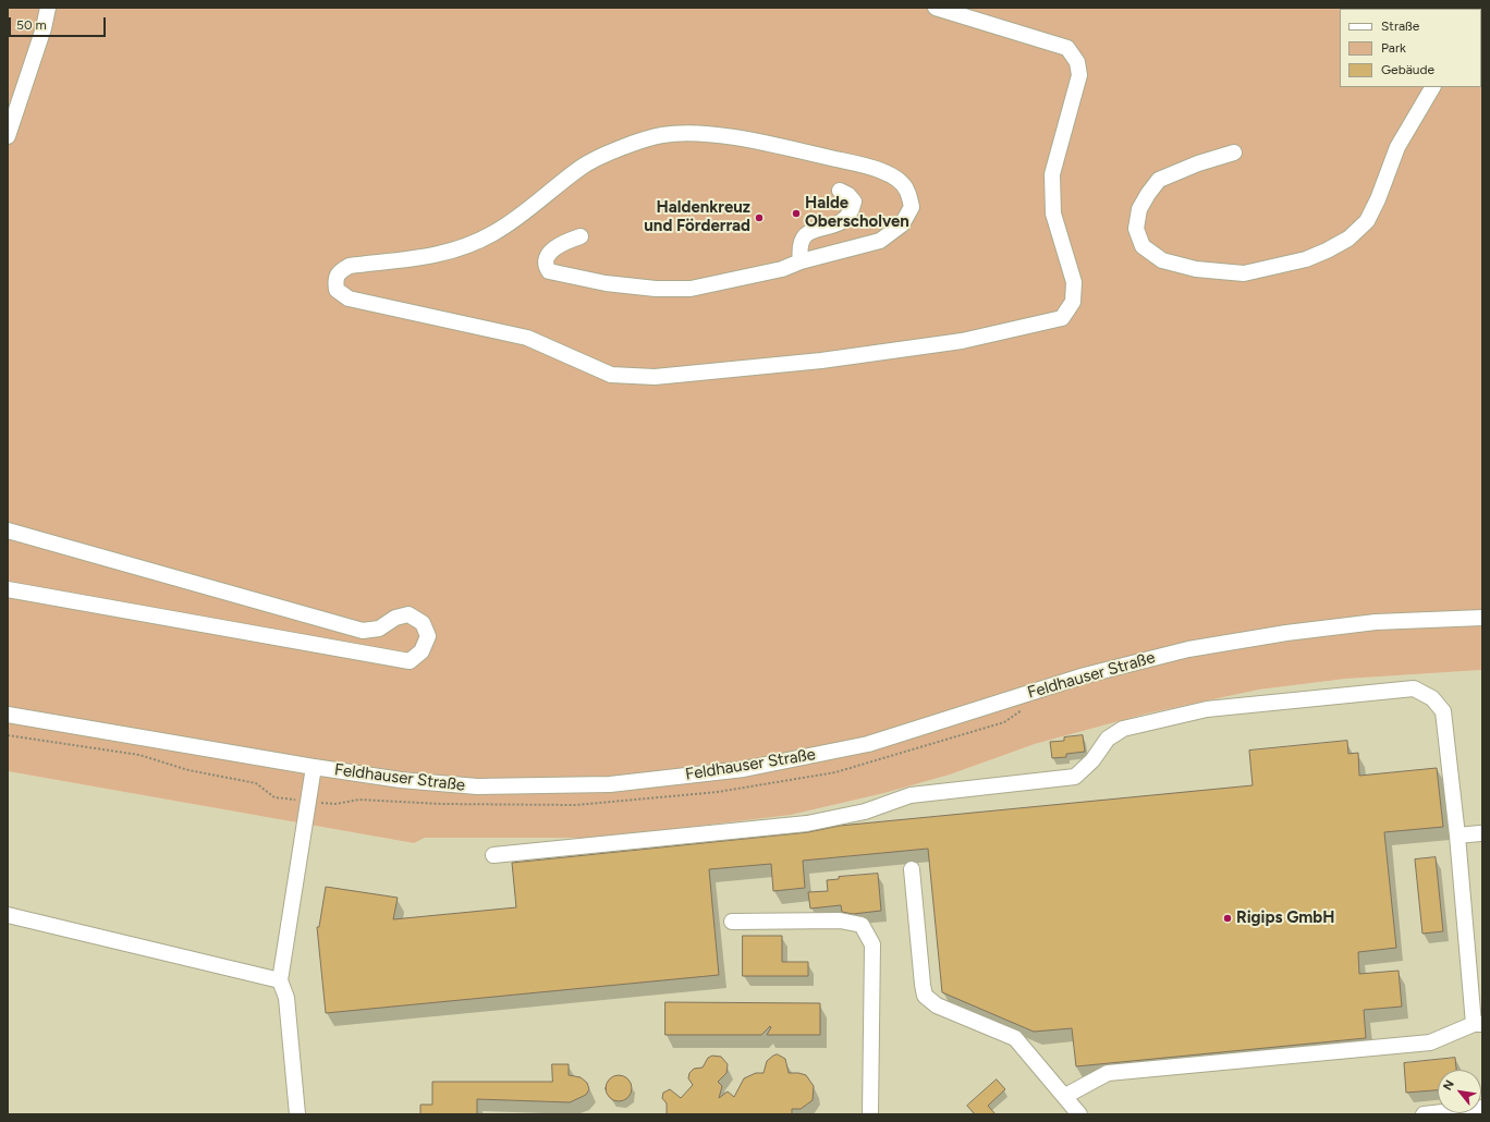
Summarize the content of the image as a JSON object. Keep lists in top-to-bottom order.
{
  "streets": {
    "street": ["Feldhauser Straße"]
  },
  "places": ["Halde Oberscholven", "Haldenkreuz und Förderrad", "Rigips GmbH"],
  "legend": ["Straße", "Park", "Gebäude"],
  "scale_bar": "50 m",
  "north": "top left"
}
